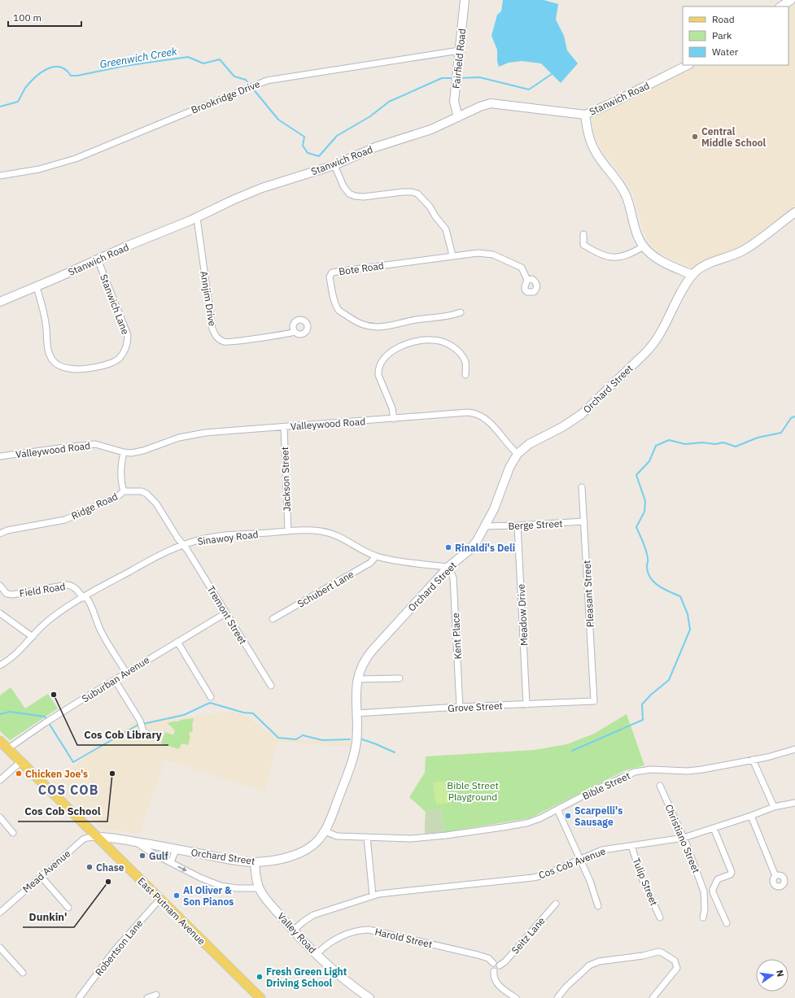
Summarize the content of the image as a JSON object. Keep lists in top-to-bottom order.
{
  "streets": {
    "main road": ["East Putnam Avenue"],
    "street": [
      "Fairfield Road",
      "Brookridge Drive",
      "Stanwich Road",
      "Bote Road",
      "Annjim Drive",
      "Stanwich Lane",
      "Orchard Street",
      "Valleywood Road",
      "Jackson Street",
      "Ridge Road",
      "Berge Street",
      "Sinawoy Road",
      "Schubert Lane",
      "Field Road",
      "Pleasant Street",
      "Tremont Street",
      "Meadow Drive",
      "Kent Place",
      "Suburban Avenue",
      "Grove Street",
      "Bible Street",
      "Christiano Street",
      "Cos Cob Avenue",
      "Mead Avenue",
      "Tulip Street",
      "Valley Road",
      "Seitz Lane",
      "Harold Street",
      "Robertson Lane"
    ]
  },
  "crossings": [
    ["Fairfield Road", "Brookridge Drive"],
    ["Fairfield Road", "Stanwich Road"],
    ["Stanwich Road", "Annjim Drive"],
    ["Stanwich Road", "Stanwich Lane"],
    ["Orchard Street", "Valleywood Road"],
    ["Orchard Street", "Berge Street"],
    ["Orchard Street", "Sinawoy Road"],
    ["Orchard Street", "Kent Place"],
    ["Orchard Street", "Grove Street"],
    ["Orchard Street", "Bible Street"],
    ["Orchard Street", "Mead Avenue"],
    ["Orchard Street", "East Putnam Avenue"],
    ["Orchard Street", "Valley Road"],
    ["Valleywood Road", "Jackson Street"],
    ["Jackson Street", "Sinawoy Road"],
    ["Ridge Road", "Sinawoy Road"],
    ["Ridge Road", "Tremont Street"],
    ["Berge Street", "Pleasant Street"],
    ["Berge Street", "Meadow Drive"],
    ["Sinawoy Road", "Schubert Lane"],
    ["Sinawoy Road", "Field Road"],
    ["Sinawoy Road", "Tremont Street"],
    ["Sinawoy Road", "Kent Place"],
    ["Field Road", "Suburban Avenue"],
    ["Pleasant Street", "Grove Street"],
    ["Tremont Street", "Suburban Avenue"],
    ["Meadow Drive", "Grove Street"],
    ["Kent Place", "Grove Street"],
    ["Suburban Avenue", "East Putnam Avenue"],
    ["Christiano Street", "Cos Cob Avenue"],
    ["Cos Cob Avenue", "Tulip Street"],
    ["Cos Cob Avenue", "Valley Road"],
    ["Mead Avenue", "East Putnam Avenue"],
    ["East Putnam Avenue", "Robertson Lane"],
    ["Valley Road", "Harold Street"],
    ["Seitz Lane", "Harold Street"]
  ],
  "districts": ["COS COB"],
  "water": ["Greenwich Creek"],
  "parks": ["Bible Street Playground"],
  "places": [
    "Central Middle School",
    "Rinaldi's Deli",
    "Cos Cob Library",
    "Chicken Joe's",
    "Cos Cob School",
    "Scarpelli's Sausage",
    "Gulf",
    "Chase",
    "Dunkin'",
    "Al Oliver & Son Pianos",
    "Fresh Green Light Driving School"
  ],
  "legend": ["Road", "Park", "Water"],
  "scale_bar": "100 m",
  "north": "right"
}
